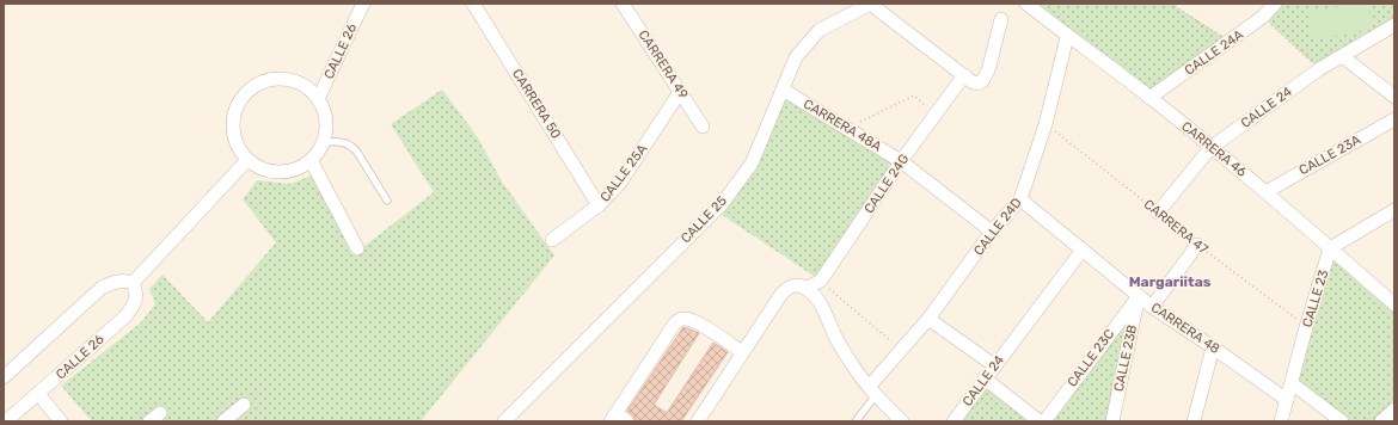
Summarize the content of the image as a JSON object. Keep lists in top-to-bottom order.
{
  "streets": {
    "street": [
      "CALLE 26",
      "CALLE 24A",
      "CARRERA 49",
      "CARRERA 50",
      "CALLE 24",
      "CARRERA 48A",
      "CARRERA 46",
      "CALLE 23A",
      "CALLE 25A",
      "CALLE 24G",
      "CALLE 25",
      "CALLE 24D",
      "CALLE 23",
      "CARRERA 48",
      "CALLE 23C",
      "CALLE 23B"
    ],
    "path": ["CARRERA 47"]
  },
  "crossings": [
    ["CALLE 24A", "CARRERA 46"],
    ["CARRERA 49", "CALLE 25A"],
    ["CARRERA 50", "CALLE 25A"],
    ["CALLE 24", "CARRERA 46"],
    ["CALLE 24", "CARRERA 47"],
    ["CALLE 24", "CARRERA 48"],
    ["CARRERA 48A", "CALLE 24G"],
    ["CARRERA 48A", "CALLE 25"],
    ["CARRERA 48A", "CALLE 24D"],
    ["CARRERA 46", "CALLE 23A"],
    ["CARRERA 46", "CALLE 24D"],
    ["CARRERA 46", "CALLE 23"],
    ["CALLE 24D", "CARRERA 47"],
    ["CALLE 24D", "CARRERA 48"],
    ["CARRERA 47", "CALLE 23"],
    ["CALLE 23", "CARRERA 48"],
    ["CARRERA 48", "CALLE 23C"],
    ["CARRERA 48", "CALLE 23B"],
    ["CALLE 23C", "CALLE 23B"]
  ],
  "districts": ["Margariitas"]
}
